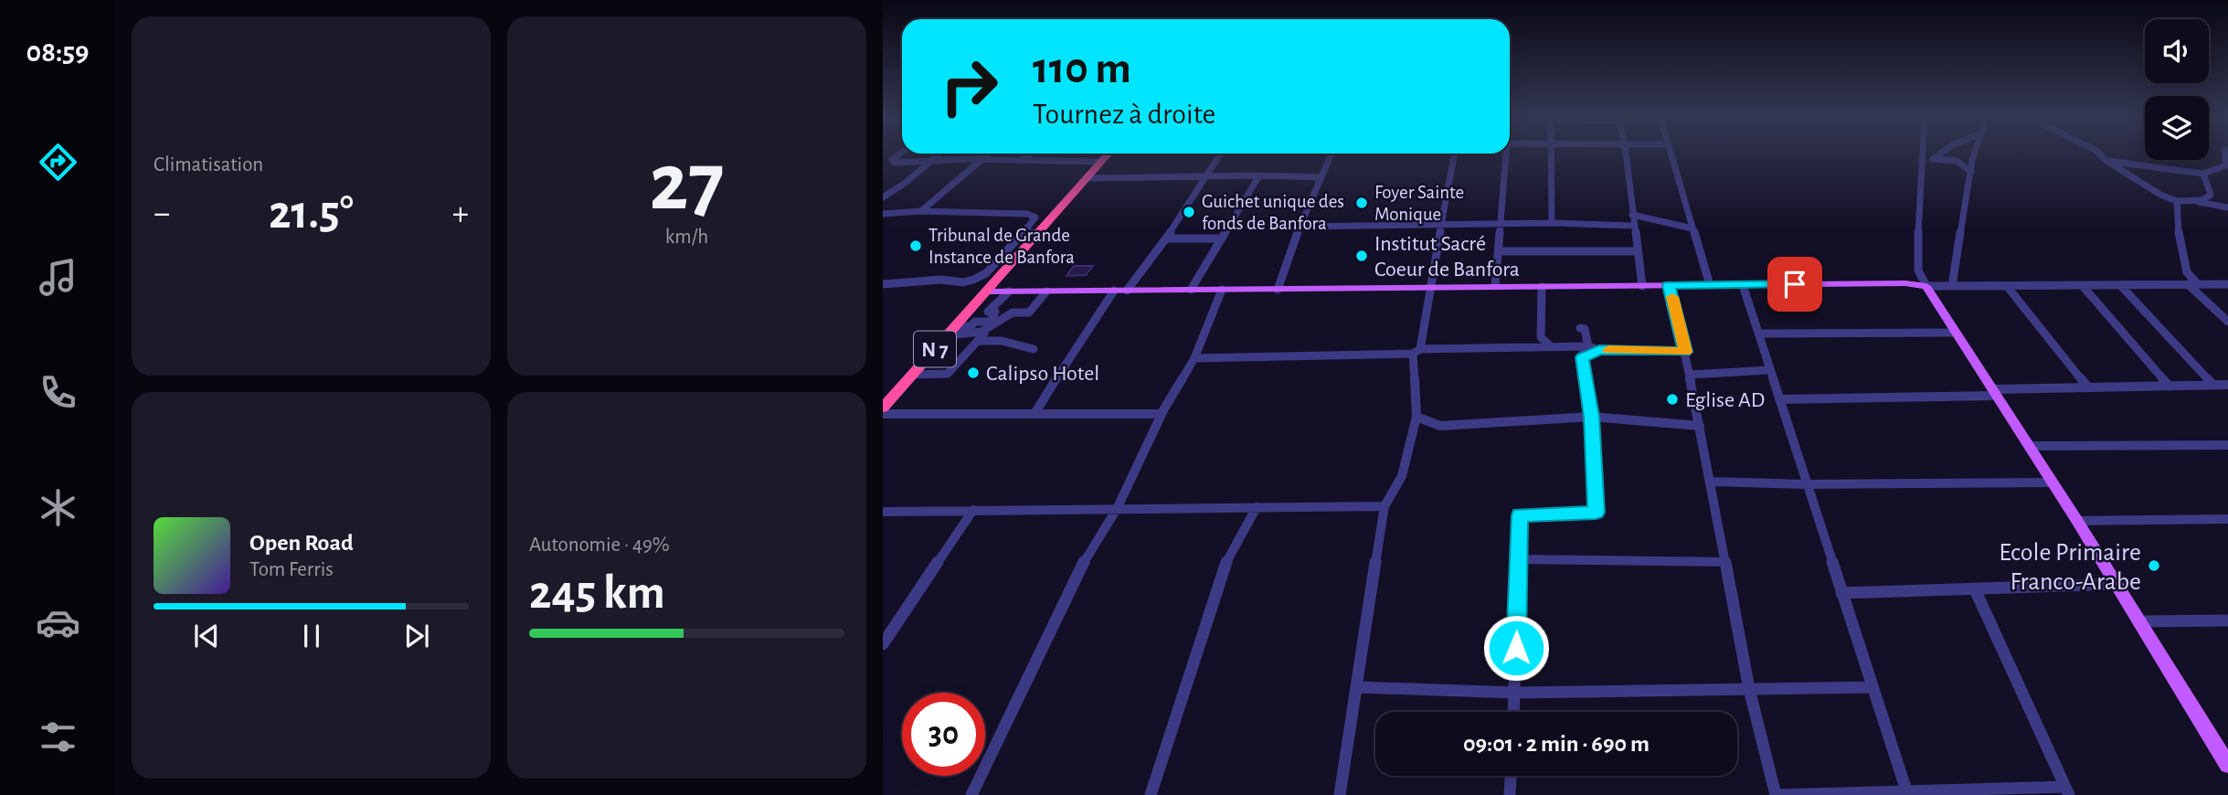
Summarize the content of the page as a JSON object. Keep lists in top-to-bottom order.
{
  "streets": {
    "highway": ["N 7"]
  },
  "places": [
    "Foyer Sainte Monique",
    "Guichet unique des fonds de Banfora",
    "Tribunal de Grande Instance de Banfora",
    "Institut Sacré Coeur de Banfora",
    "Calipso Hotel",
    "Eglise AD",
    "Ecole Primaire Franco-Arabe"
  ],
  "page": {
    "tabs": "08:59",
    "tile": [
      "Climatisation",
      ["27", "km/h"],
      ["Autonomie · 49%", "245 km"]
    ],
    "turn": ["110 m", "Tournez à droite"],
    "heat": ["−", "21.5°", "+"],
    "song": ["Open Road", "Tom Ferris"],
    "limit": "30",
    "trip": "09:01 · 2 min · 690 m"
  }
}
